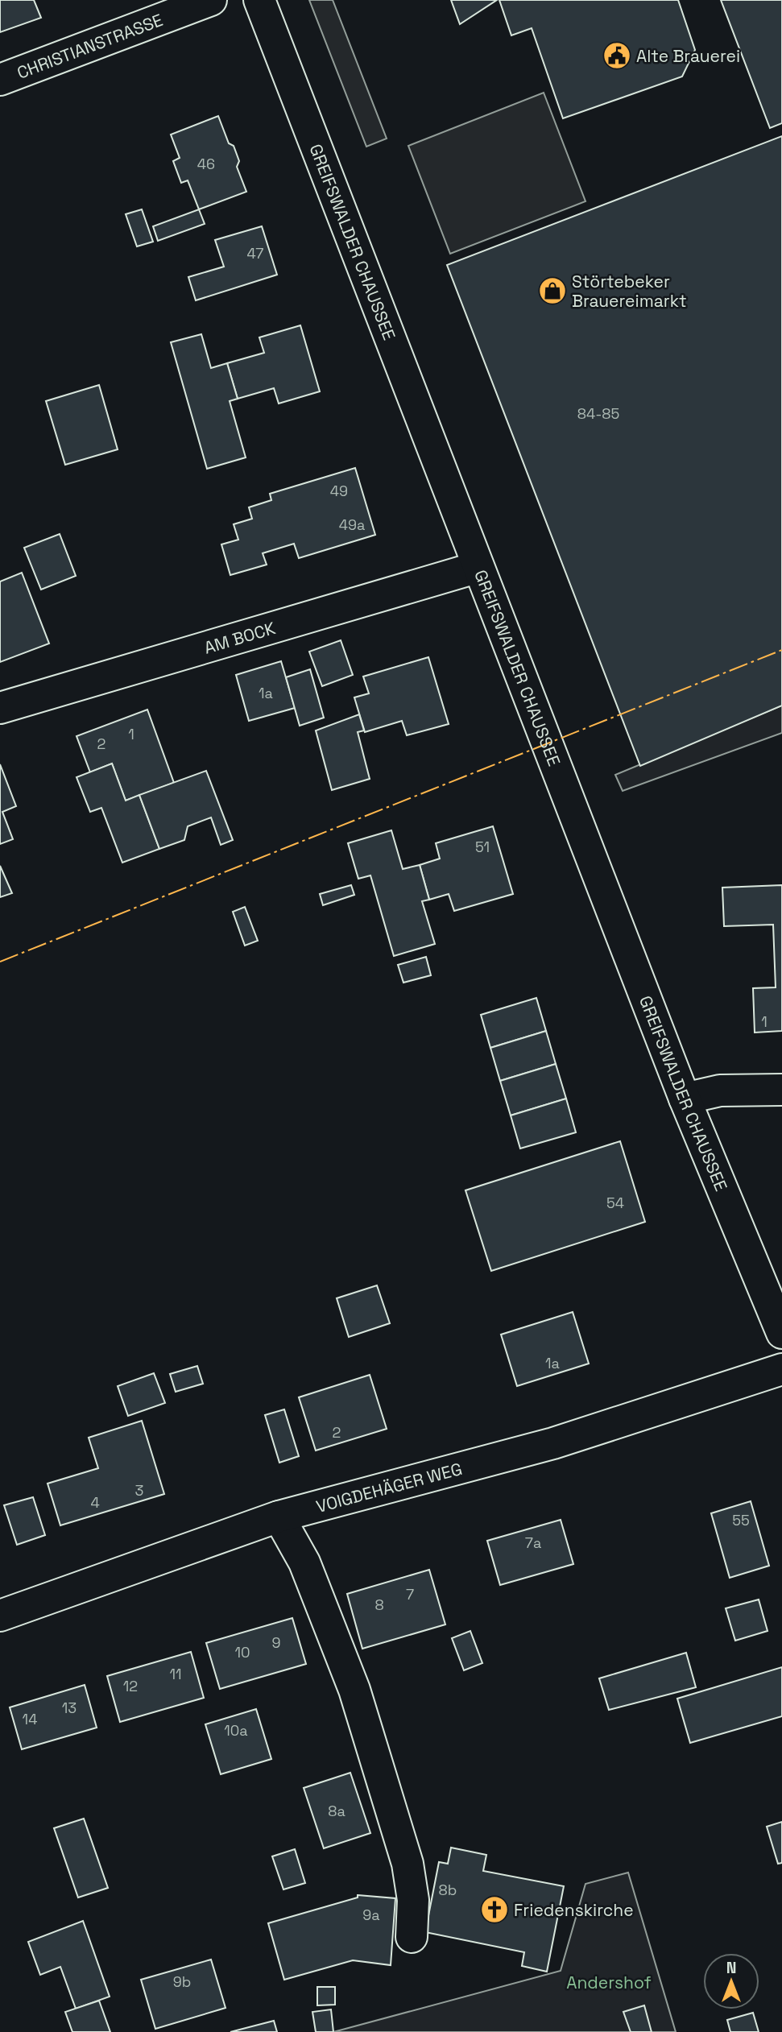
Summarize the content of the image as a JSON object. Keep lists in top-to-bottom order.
{
  "streets": {
    "street": [
      "CHRISTIANSTRASSE",
      "GREIFSWALDER CHAUSSEE",
      "AM BOCK",
      "VOIGDEHÄGER WEG"
    ]
  },
  "crossings": [
    ["GREIFSWALDER CHAUSSEE", "AM BOCK"]
  ],
  "parks": ["Andershof"],
  "places": {
    "public building": ["Alte Brauerei"],
    "shop": ["Störtebeker Brauereimarkt"],
    "church": ["Friedenskirche"]
  },
  "house_numbers": [
    "46",
    "47",
    "84-85",
    "49",
    "49a",
    "1a",
    "1",
    "2",
    "51",
    "1",
    "54",
    "1a",
    "2",
    "3",
    "4",
    "55",
    "7a",
    "7",
    "8",
    "9",
    "10",
    "11",
    "12",
    "13",
    "14",
    "10a",
    "8a",
    "8b",
    "9a",
    "9b"
  ],
  "north": "top"
}
